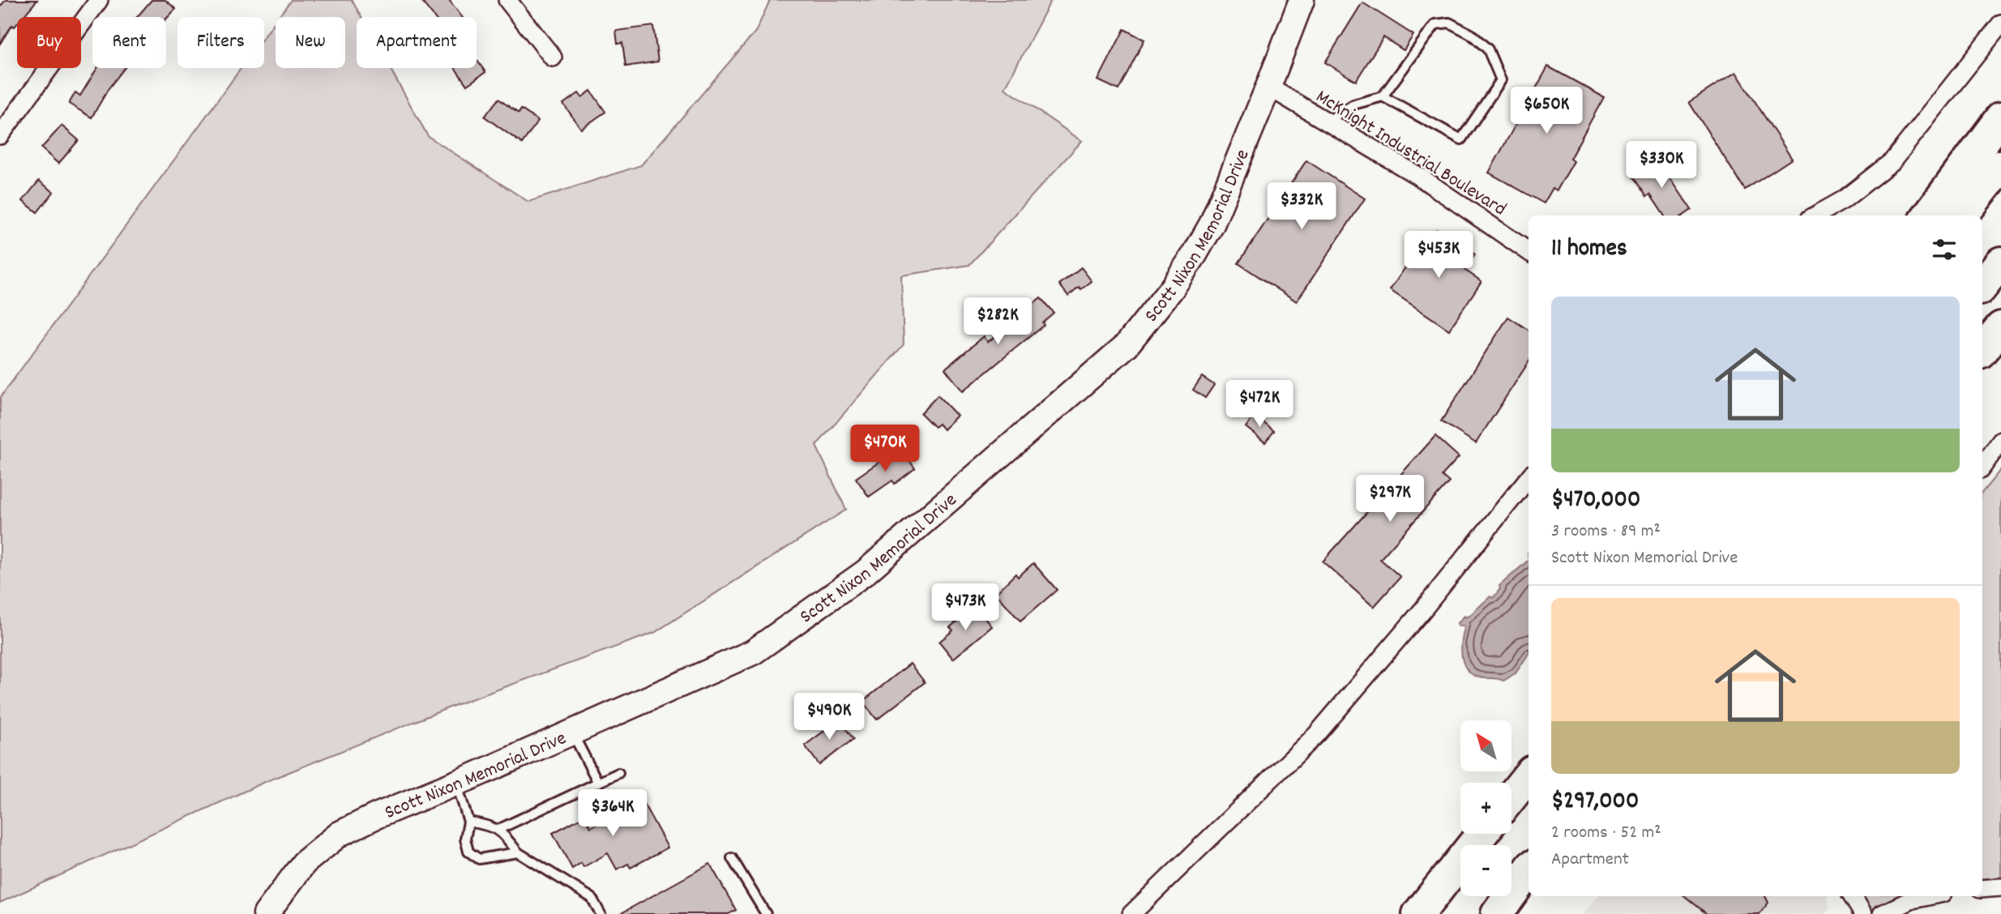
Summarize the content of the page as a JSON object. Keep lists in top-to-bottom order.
{
  "streets": {
    "main road": ["Scott Nixon Memorial Drive"],
    "street": ["McKnight Industrial Boulevard"]
  },
  "crossings": [
    ["McKnight Industrial Boulevard", "Scott Nixon Memorial Drive"]
  ],
  "north": "top left",
  "page": {
    "chip": [
      "Buy",
      "Rent",
      "Filters",
      "New",
      "Apartment"
    ],
    "price": [
      "$650K",
      "$330K",
      "$332K",
      "$453K",
      "$282K",
      "$472K",
      "$470K",
      "$297K",
      "$473K",
      "$490K",
      "$364K"
    ],
    "heading": "11 homes",
    "list": [
      {
        "name": "$470,000",
        "note": "3 rooms · 89 m² · Scott Nixon Memorial Drive"
      },
      {
        "name": "$297,000",
        "note": "2 rooms · 52 m² · Apartment"
      }
    ],
    "map_buttons": ["+", "−"]
  }
}
